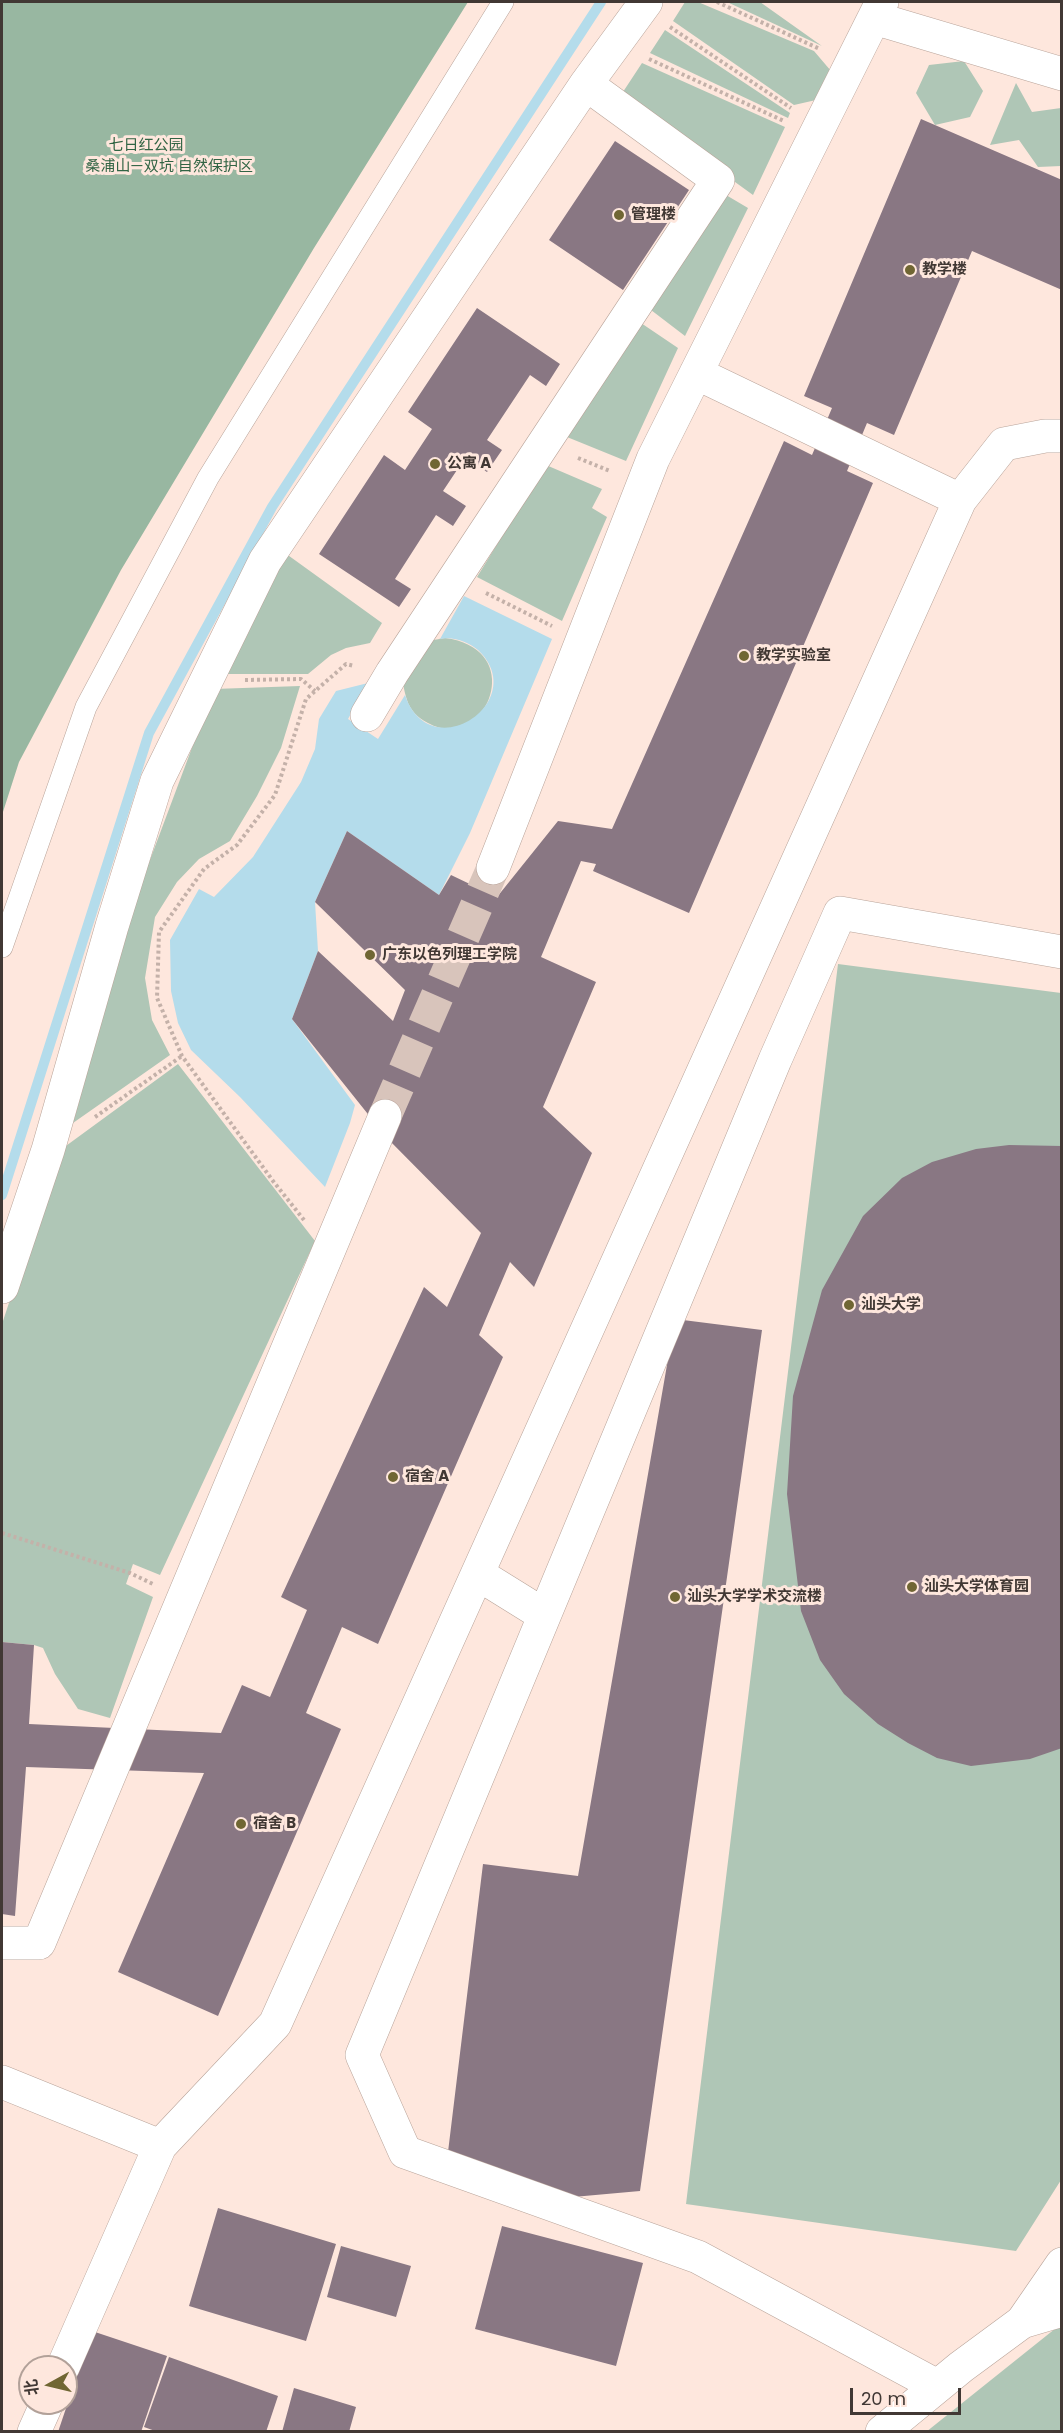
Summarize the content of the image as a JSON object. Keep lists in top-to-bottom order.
{
  "parks": ["七日红公园", "桑浦山—双坑 自然保护区"],
  "places": [
    "管理楼",
    "教学楼",
    "公寓 A",
    "教学实验室",
    "广东以色列理工学院",
    "汕头大学",
    "宿舍 A",
    "汕头大学体育园",
    "汕头大学学术交流楼",
    "宿舍 B"
  ],
  "scale_bar": "20 m",
  "north": "left"
}
